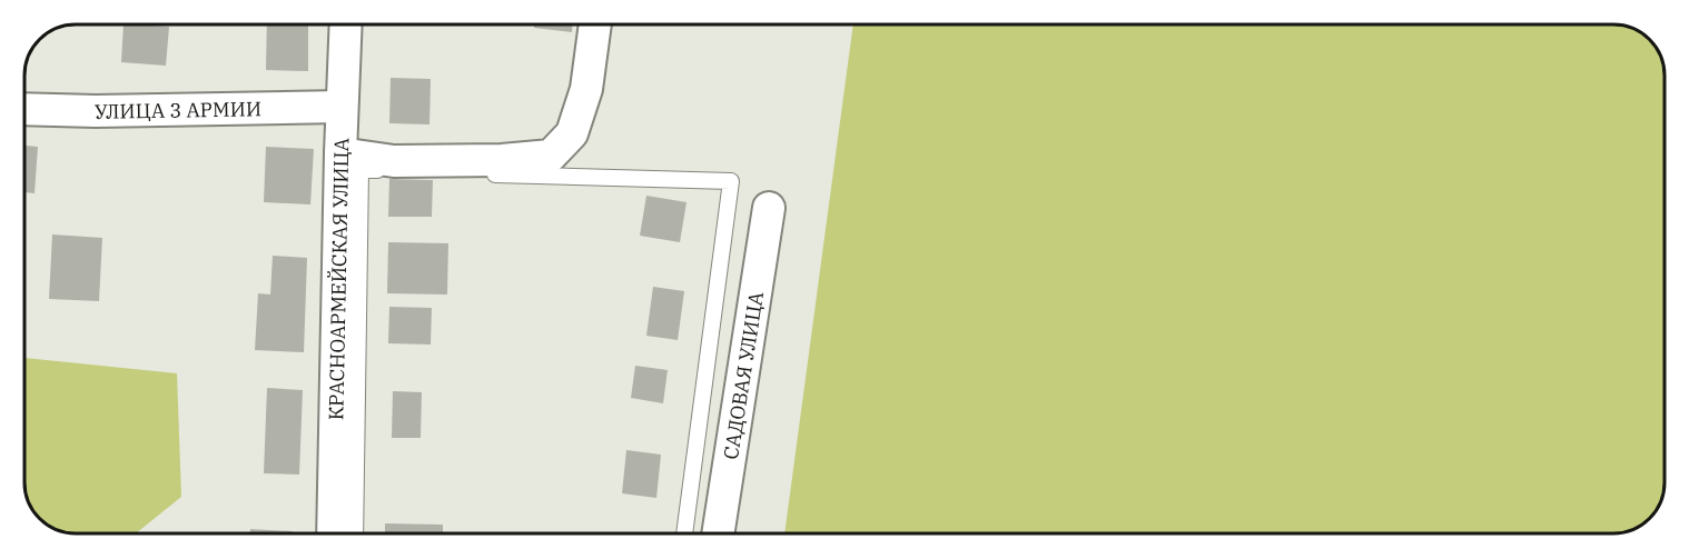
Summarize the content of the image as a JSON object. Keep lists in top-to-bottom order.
{
  "streets": {
    "street": ["УЛИЦА 3 АРМИИ", "КРАСНОАРМЕЙСКАЯ УЛИЦА", "САДОВАЯ УЛИЦА"]
  },
  "crossings": [
    ["УЛИЦА 3 АРМИИ", "КРАСНОАРМЕЙСКАЯ УЛИЦА"]
  ]
}
